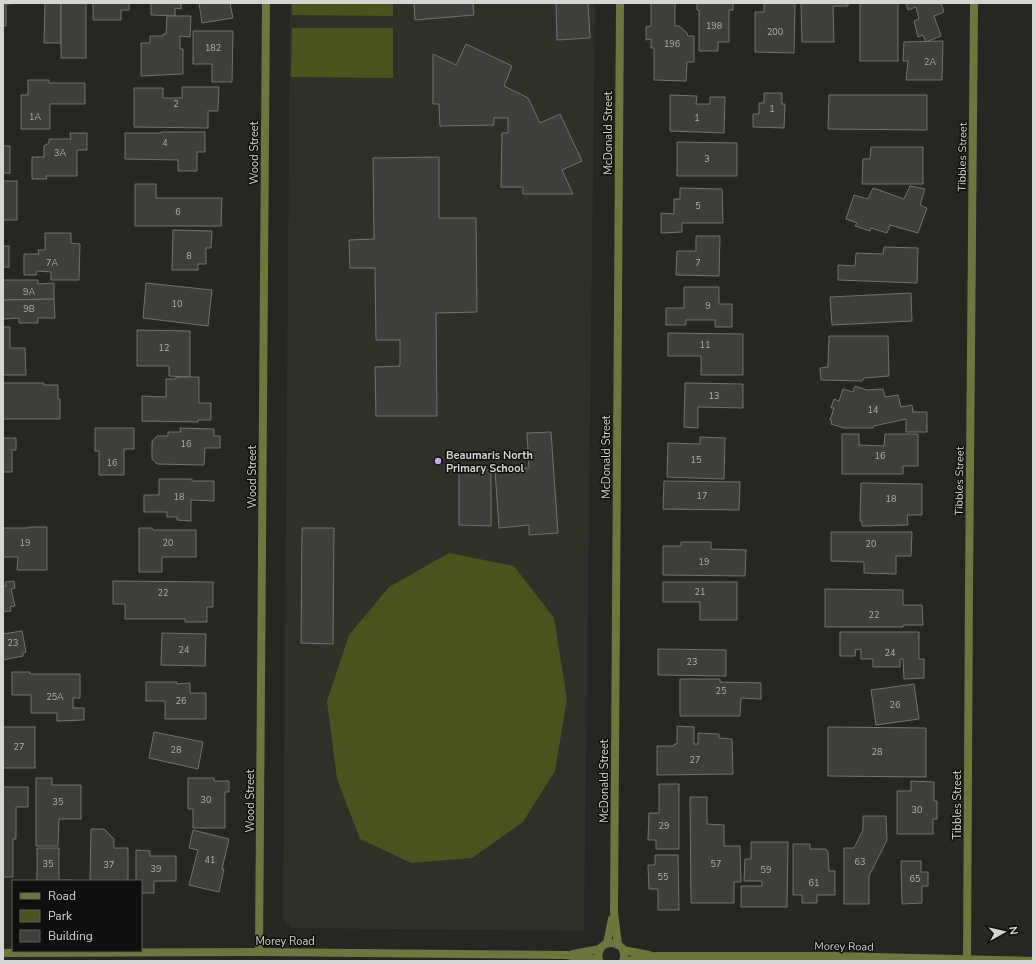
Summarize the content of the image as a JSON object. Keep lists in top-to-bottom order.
{
  "streets": {
    "street": [
      "McDonald Street",
      "Wood Street",
      "Tibbles Street",
      "Morey Road"
    ]
  },
  "crossings": [
    ["McDonald Street", "Morey Road"],
    ["Wood Street", "Morey Road"],
    ["Tibbles Street", "Morey Road"]
  ],
  "places": ["Beaumaris North Primary School"],
  "house_numbers": [
    "198",
    "200",
    "196",
    "182",
    "2A",
    "2",
    "1",
    "1A",
    "1",
    "4",
    "3A",
    "3",
    "5",
    "6",
    "8",
    "7A",
    "7",
    "9A",
    "10",
    "9",
    "9B",
    "11",
    "12",
    "13",
    "14",
    "16",
    "16",
    "15",
    "16",
    "17",
    "18",
    "18",
    "19",
    "20",
    "20",
    "19",
    "21",
    "22",
    "22",
    "23",
    "24",
    "24",
    "23",
    "25",
    "25A",
    "26",
    "26",
    "27",
    "28",
    "28",
    "27",
    "30",
    "35",
    "30",
    "29",
    "41",
    "63",
    "35",
    "57",
    "37",
    "39",
    "59",
    "55",
    "65",
    "61"
  ],
  "legend": ["Road", "Park", "Building"],
  "north": "right"
}
